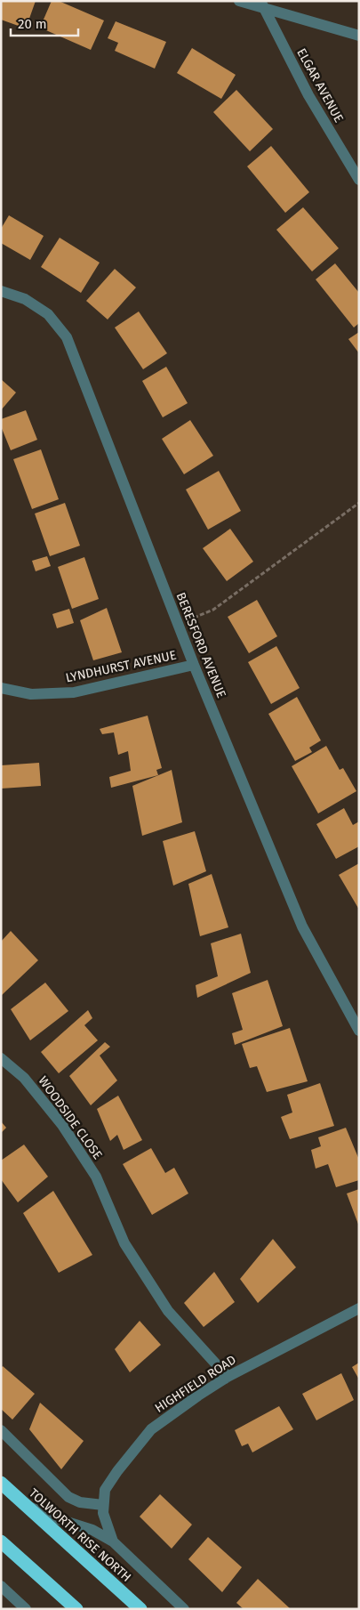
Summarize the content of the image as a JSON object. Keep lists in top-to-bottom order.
{
  "streets": {
    "highway": ["TOLWORTH RISE NORTH"],
    "street": [
      "ELGAR AVENUE",
      "BERESFORD AVENUE",
      "LYNDHURST AVENUE",
      "WOODSIDE CLOSE",
      "HIGHFIELD ROAD"
    ]
  },
  "crossings": [
    ["BERESFORD AVENUE", "LYNDHURST AVENUE"],
    ["WOODSIDE CLOSE", "HIGHFIELD ROAD"],
    ["HIGHFIELD ROAD", "TOLWORTH RISE NORTH"]
  ],
  "scale_bar": "20 m"
}
